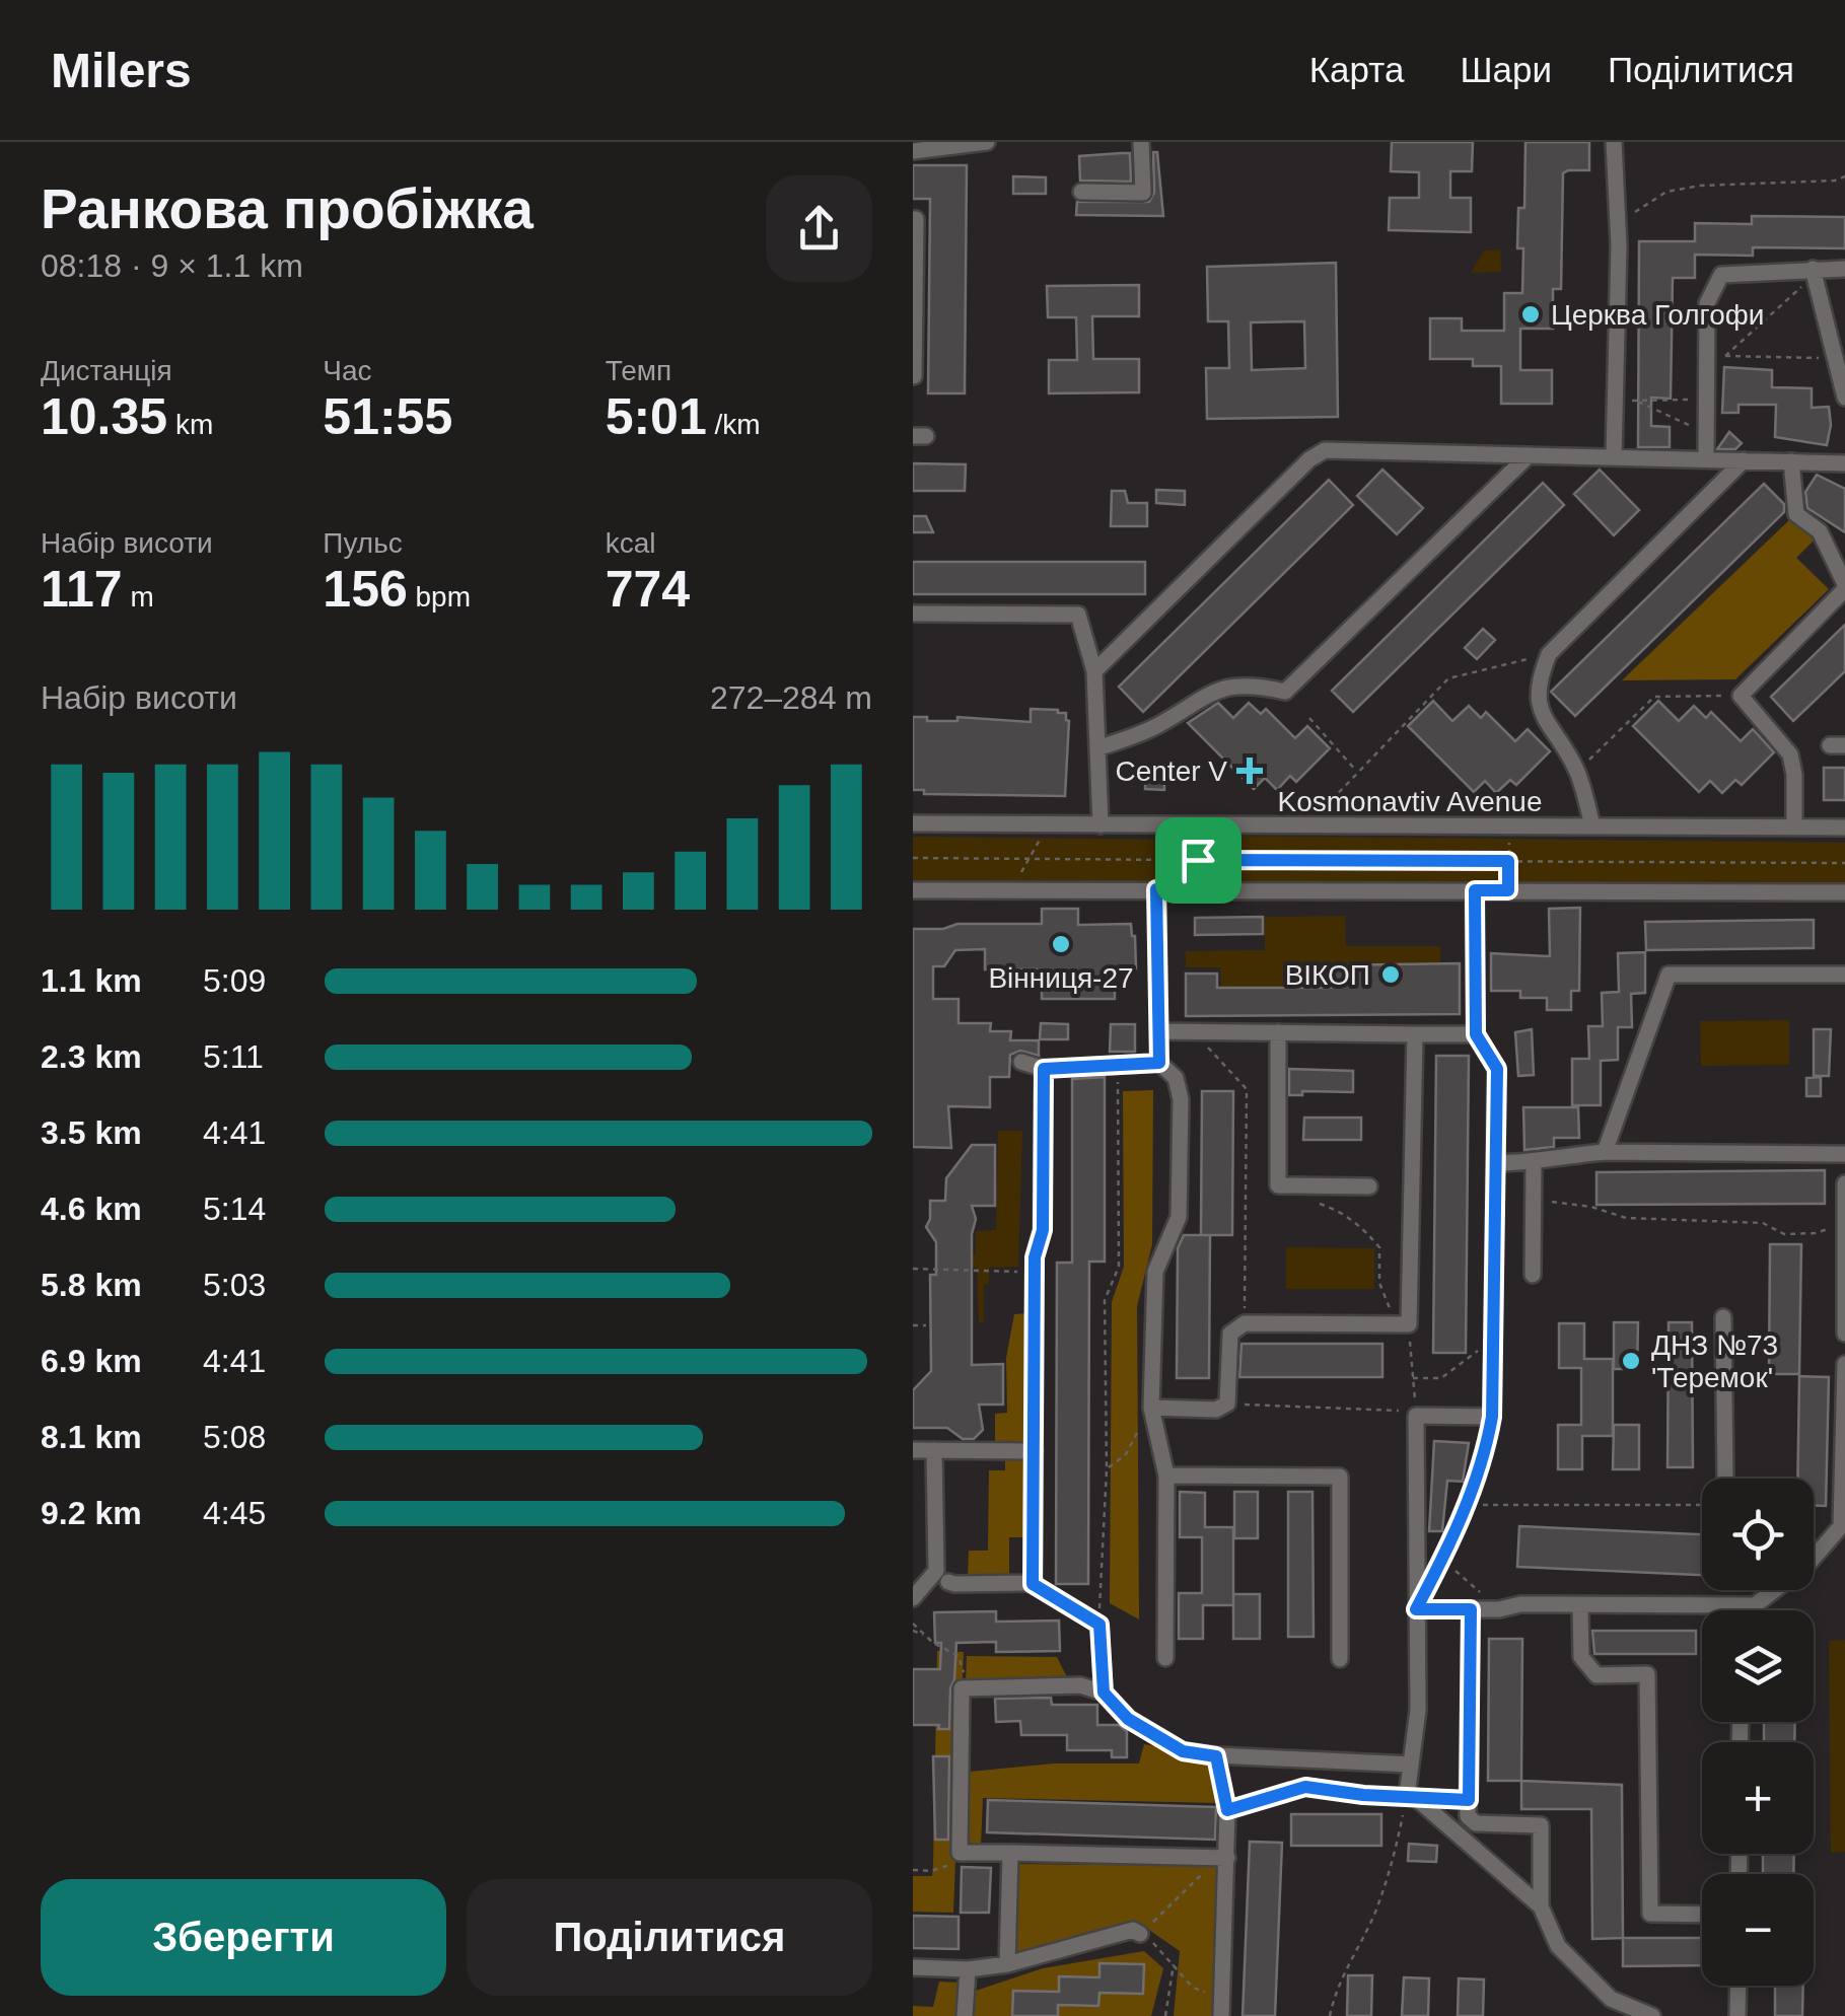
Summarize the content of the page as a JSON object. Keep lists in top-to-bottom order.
{
  "streets": {
    "street": ["Kosmonavtiv Avenue"]
  },
  "places": {
    "other": [
      "Церква Голгофи",
      "Вінниця-27",
      "ВІКОП",
      "ДНЗ №73 'Теремок'"
    ],
    "health": ["Center V"]
  },
  "page": {
    "header": "Milers",
    "nav": ["Карта", "Шари", "Поділитися"],
    "heading": ["Ранкова пробіжка", "08:18 · 9 × 1.1 km"],
    "stats": [
      ["Дистанція", "10.35 km"],
      ["Час", "51:55"],
      ["Темп", "5:01 /km"],
      ["Набір висоти", "117 m"],
      ["Пульс", "156 bpm"],
      ["kcal", "774"]
    ],
    "chart": ["Набір висоти", "272–284 m"],
    "list": [
      {
        "name": "1.1 km",
        "note": "5:09"
      },
      {
        "name": "2.3 km",
        "note": "5:11"
      },
      {
        "name": "3.5 km",
        "note": "4:41"
      },
      {
        "name": "4.6 km",
        "note": "5:14"
      },
      {
        "name": "5.8 km",
        "note": "5:03"
      },
      {
        "name": "6.9 km",
        "note": "4:41"
      },
      {
        "name": "8.1 km",
        "note": "5:08"
      },
      {
        "name": "9.2 km",
        "note": "4:45"
      }
    ],
    "map_buttons": ["+", "−"],
    "buttons": ["Зберегти", "Поділитися"]
  }
}
